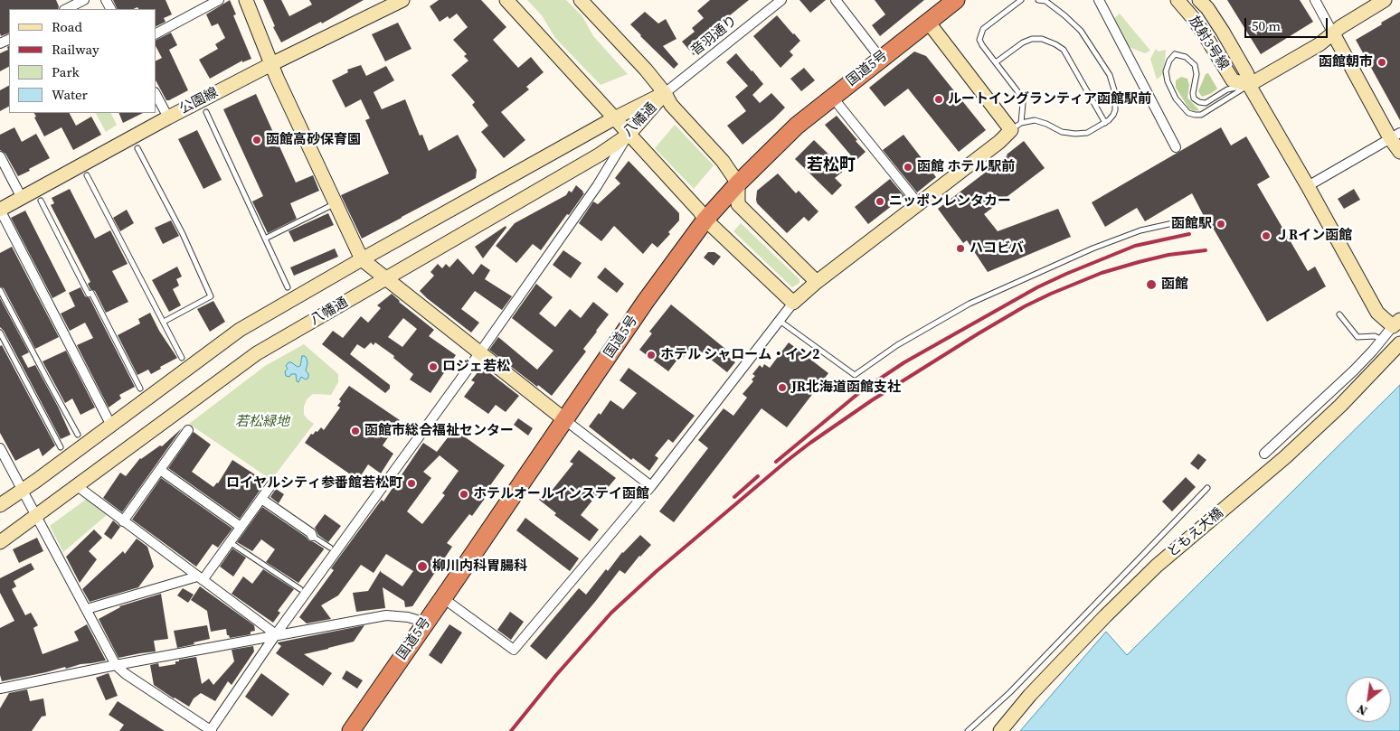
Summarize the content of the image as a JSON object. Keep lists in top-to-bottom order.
{
  "streets": {
    "highway": ["国道5号"],
    "street": [
      "音羽通り",
      "放射3号線",
      "公園線",
      "八幡通",
      "ともえ大橋"
    ]
  },
  "crossings": [
    ["音羽通り", "八幡通"]
  ],
  "districts": ["若松町"],
  "parks": ["若松緑地"],
  "places": [
    "函館朝市",
    "ルートイングランティア函館駅前",
    "函館高砂保育園",
    "函館 ホテル駅前",
    "ニッポンレンタカー",
    "函館駅",
    "ＪRイン函館",
    "ハコビバ",
    "函館",
    "ホテル シャローム・イン2",
    "ロジェ若松",
    "JR北海道函館支社",
    "函館市総合福祉センター",
    "ロイヤルシティ参番館若松町",
    "ホテルオールインステイ函館",
    "柳川内科胃腸科"
  ],
  "legend": [
    "Road",
    "Railway",
    "Park",
    "Water"
  ],
  "scale_bar": "50 m",
  "north": "bottom left"
}
